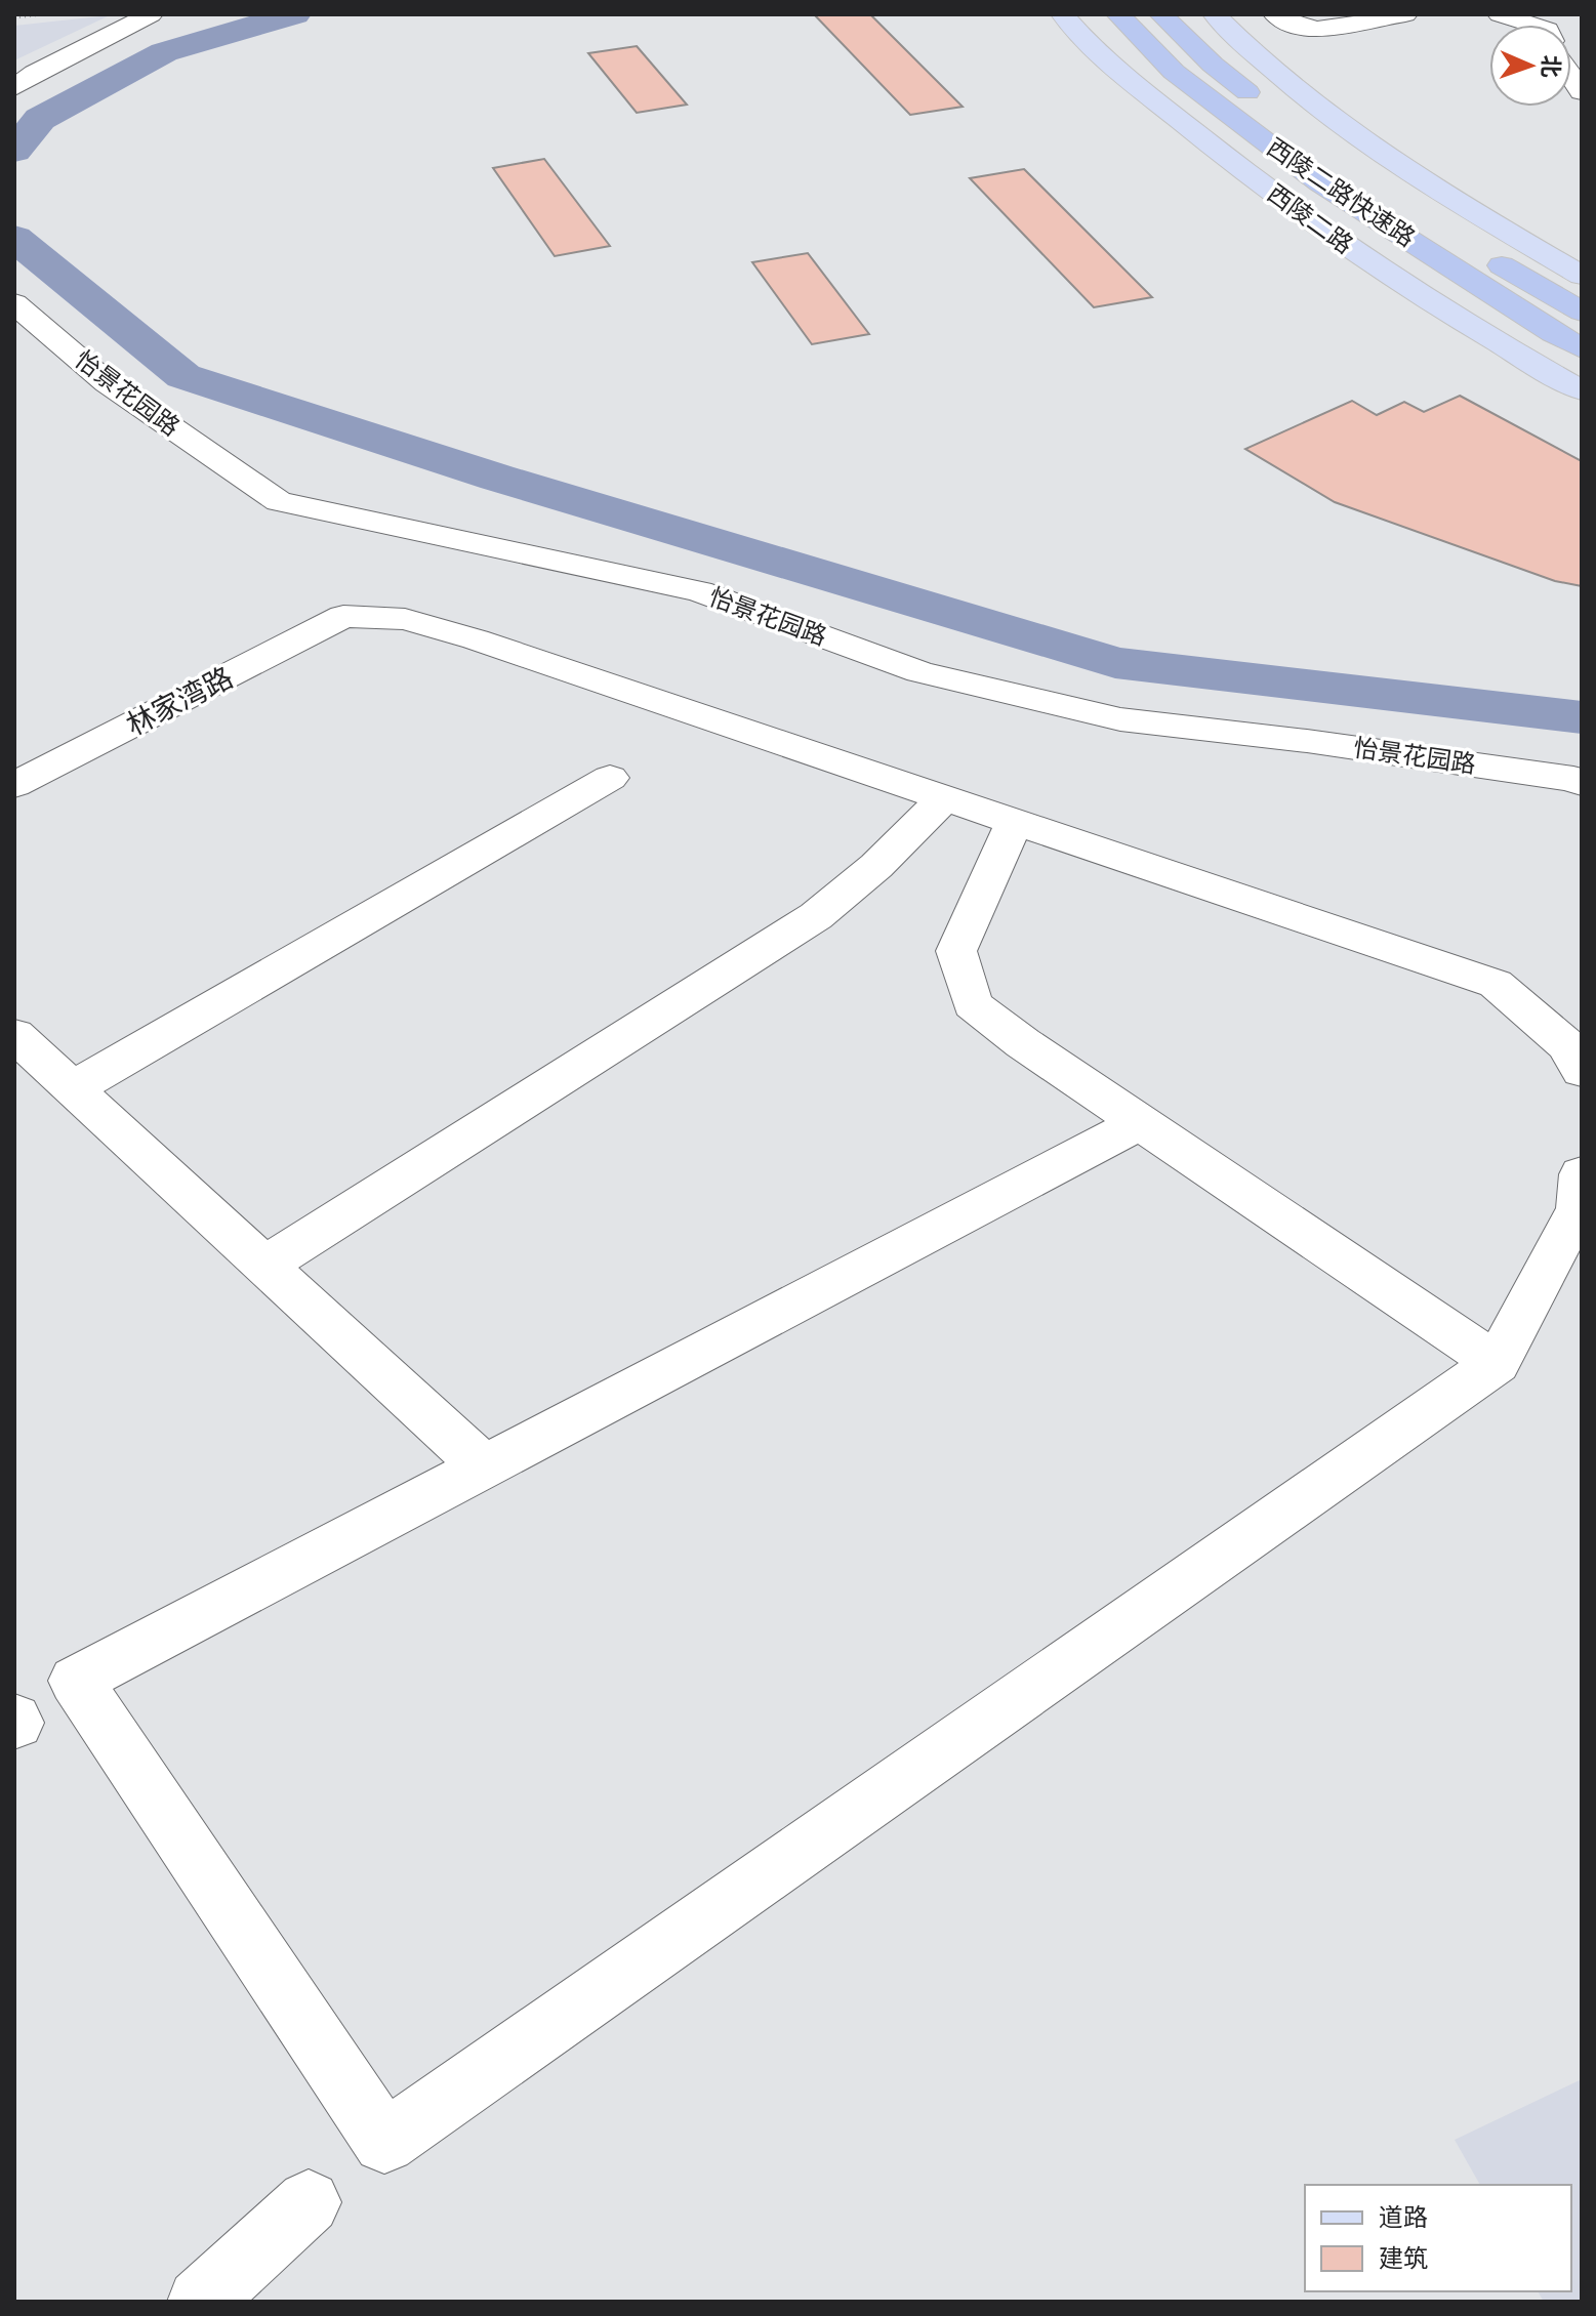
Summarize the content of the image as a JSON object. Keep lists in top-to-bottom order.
{
  "streets": {
    "highway": ["西陵二路快速路"],
    "main road": ["西陵二路"],
    "street": ["怡景花园路", "林家湾路"]
  },
  "legend": ["道路", "建筑"],
  "north": "right"
}
